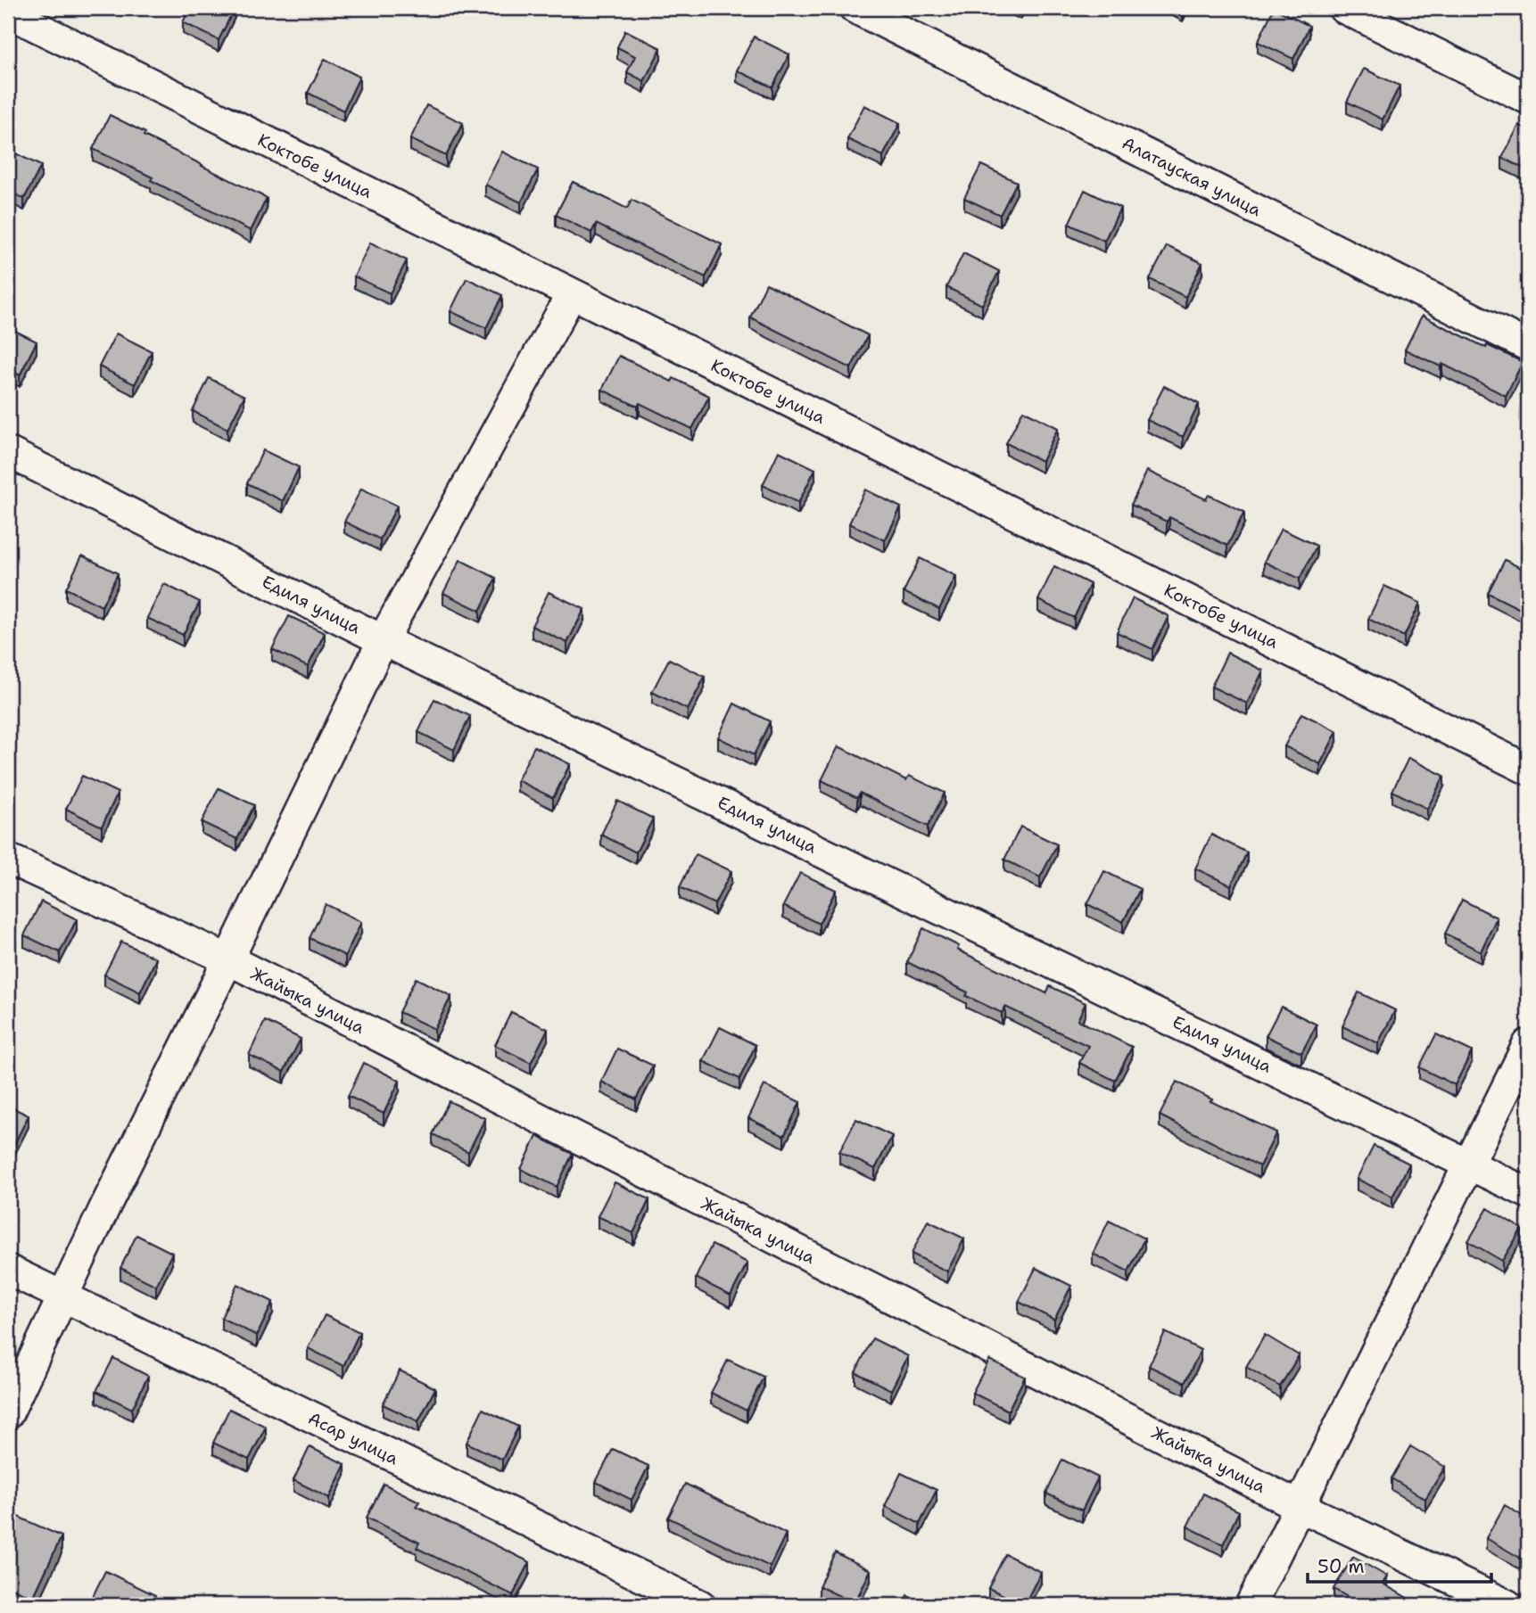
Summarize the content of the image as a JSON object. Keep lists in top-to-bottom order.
{
  "streets": {
    "street": [
      "Коктобе улица",
      "Алатауская улица",
      "Едиля улица",
      "Жайыка улица",
      "Асар улица"
    ]
  },
  "scale_bar": "50 m"
}
